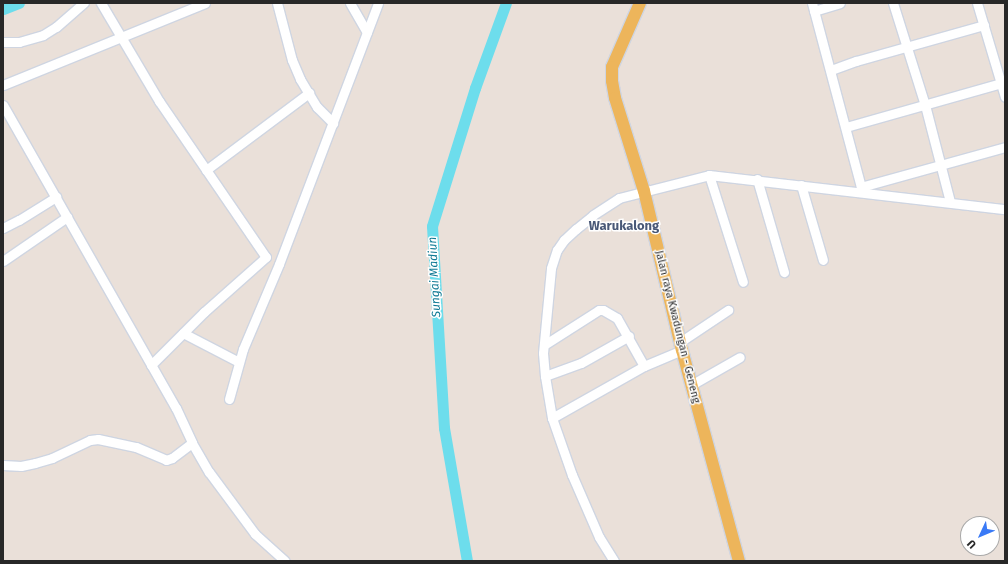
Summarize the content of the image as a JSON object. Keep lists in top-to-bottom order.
{
  "streets": {
    "main road": ["Jalan raya Kwadungan - Geneng"]
  },
  "districts": ["Warukalong"],
  "water": ["Sungai Madiun"],
  "north": "bottom left"
}
